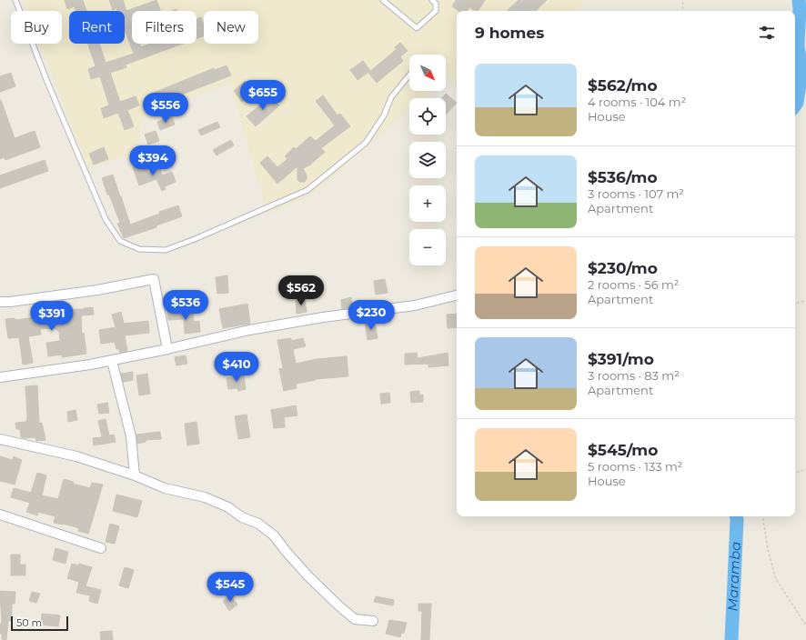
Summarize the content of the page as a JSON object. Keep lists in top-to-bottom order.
{
  "water": ["Maramba"],
  "scale_bar": "50 m",
  "north": "bottom right",
  "page": {
    "chip": [
      "Buy",
      "Rent",
      "Filters",
      "New"
    ],
    "heading": "9 homes",
    "map_buttons": ["+", "−"],
    "list": [
      {
        "name": "$562/mo",
        "note": "4 rooms · 104 m² · House"
      },
      {
        "name": "$536/mo",
        "note": "3 rooms · 107 m² · Apartment"
      },
      {
        "name": "$230/mo",
        "note": "2 rooms · 56 m² · Apartment"
      },
      {
        "name": "$391/mo",
        "note": "3 rooms · 83 m² · Apartment"
      },
      {
        "name": "$545/mo",
        "note": "5 rooms · 133 m² · House"
      }
    ],
    "price": [
      "$655",
      "$556",
      "$394",
      "$562",
      "$536",
      "$230",
      "$391",
      "$410",
      "$545"
    ],
    "scale": "50 m"
  }
}
